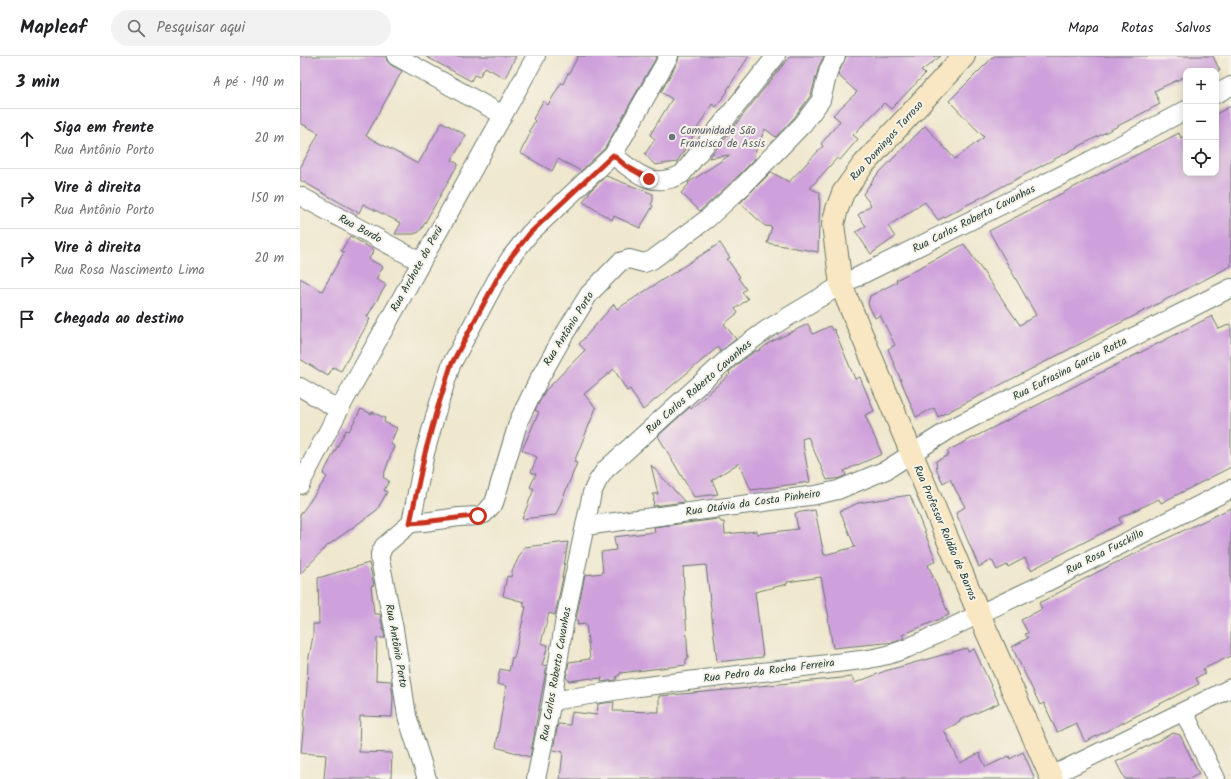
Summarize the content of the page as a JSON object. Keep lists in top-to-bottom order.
{
  "streets": {
    "street": [
      "Rua Domingos Tarroso",
      "Rua Carlos Roberto Cavanhas",
      "Rua Bordo",
      "Rua Archote do Perú",
      "Rua Antônio Porto",
      "Rua Eufrasina Garcia Rotta",
      "Rua Otávia da Costa Pinheiro",
      "Rua Professor Roldão de Barros",
      "Rua Rosa Fusckillo",
      "Rua Pedro da Rocha Ferreira"
    ]
  },
  "crossings": [
    ["Rua Domingos Tarroso", "Rua Carlos Roberto Cavanhas"],
    ["Rua Domingos Tarroso", "Rua Professor Roldão de Barros"],
    ["Rua Carlos Roberto Cavanhas", "Rua Otávia da Costa Pinheiro"],
    ["Rua Carlos Roberto Cavanhas", "Rua Professor Roldão de Barros"],
    ["Rua Carlos Roberto Cavanhas", "Rua Pedro da Rocha Ferreira"],
    ["Rua Bordo", "Rua Archote do Perú"],
    ["Rua Eufrasina Garcia Rotta", "Rua Otávia da Costa Pinheiro"],
    ["Rua Eufrasina Garcia Rotta", "Rua Professor Roldão de Barros"],
    ["Rua Otávia da Costa Pinheiro", "Rua Professor Roldão de Barros"],
    ["Rua Professor Roldão de Barros", "Rua Rosa Fusckillo"],
    ["Rua Professor Roldão de Barros", "Rua Pedro da Rocha Ferreira"],
    ["Rua Rosa Fusckillo", "Rua Pedro da Rocha Ferreira"]
  ],
  "places": ["Comunidade São Francisco de Assis"],
  "page": {
    "header": "Mapleaf",
    "search": "Pesquisar aqui",
    "nav": ["Mapa", "Rotas", "Salvos"],
    "heading": ["3 min", "A pé · 190 m"],
    "map_buttons": ["+", "−"],
    "list": [
      ["Siga em frente", "Rua Antônio Porto", "20 m"],
      ["Vire à direita", "Rua Antônio Porto", "150 m"],
      ["Vire à direita", "Rua Rosa Nascimento Lima", "20 m"],
      "Chegada ao destino"
    ]
  }
}
